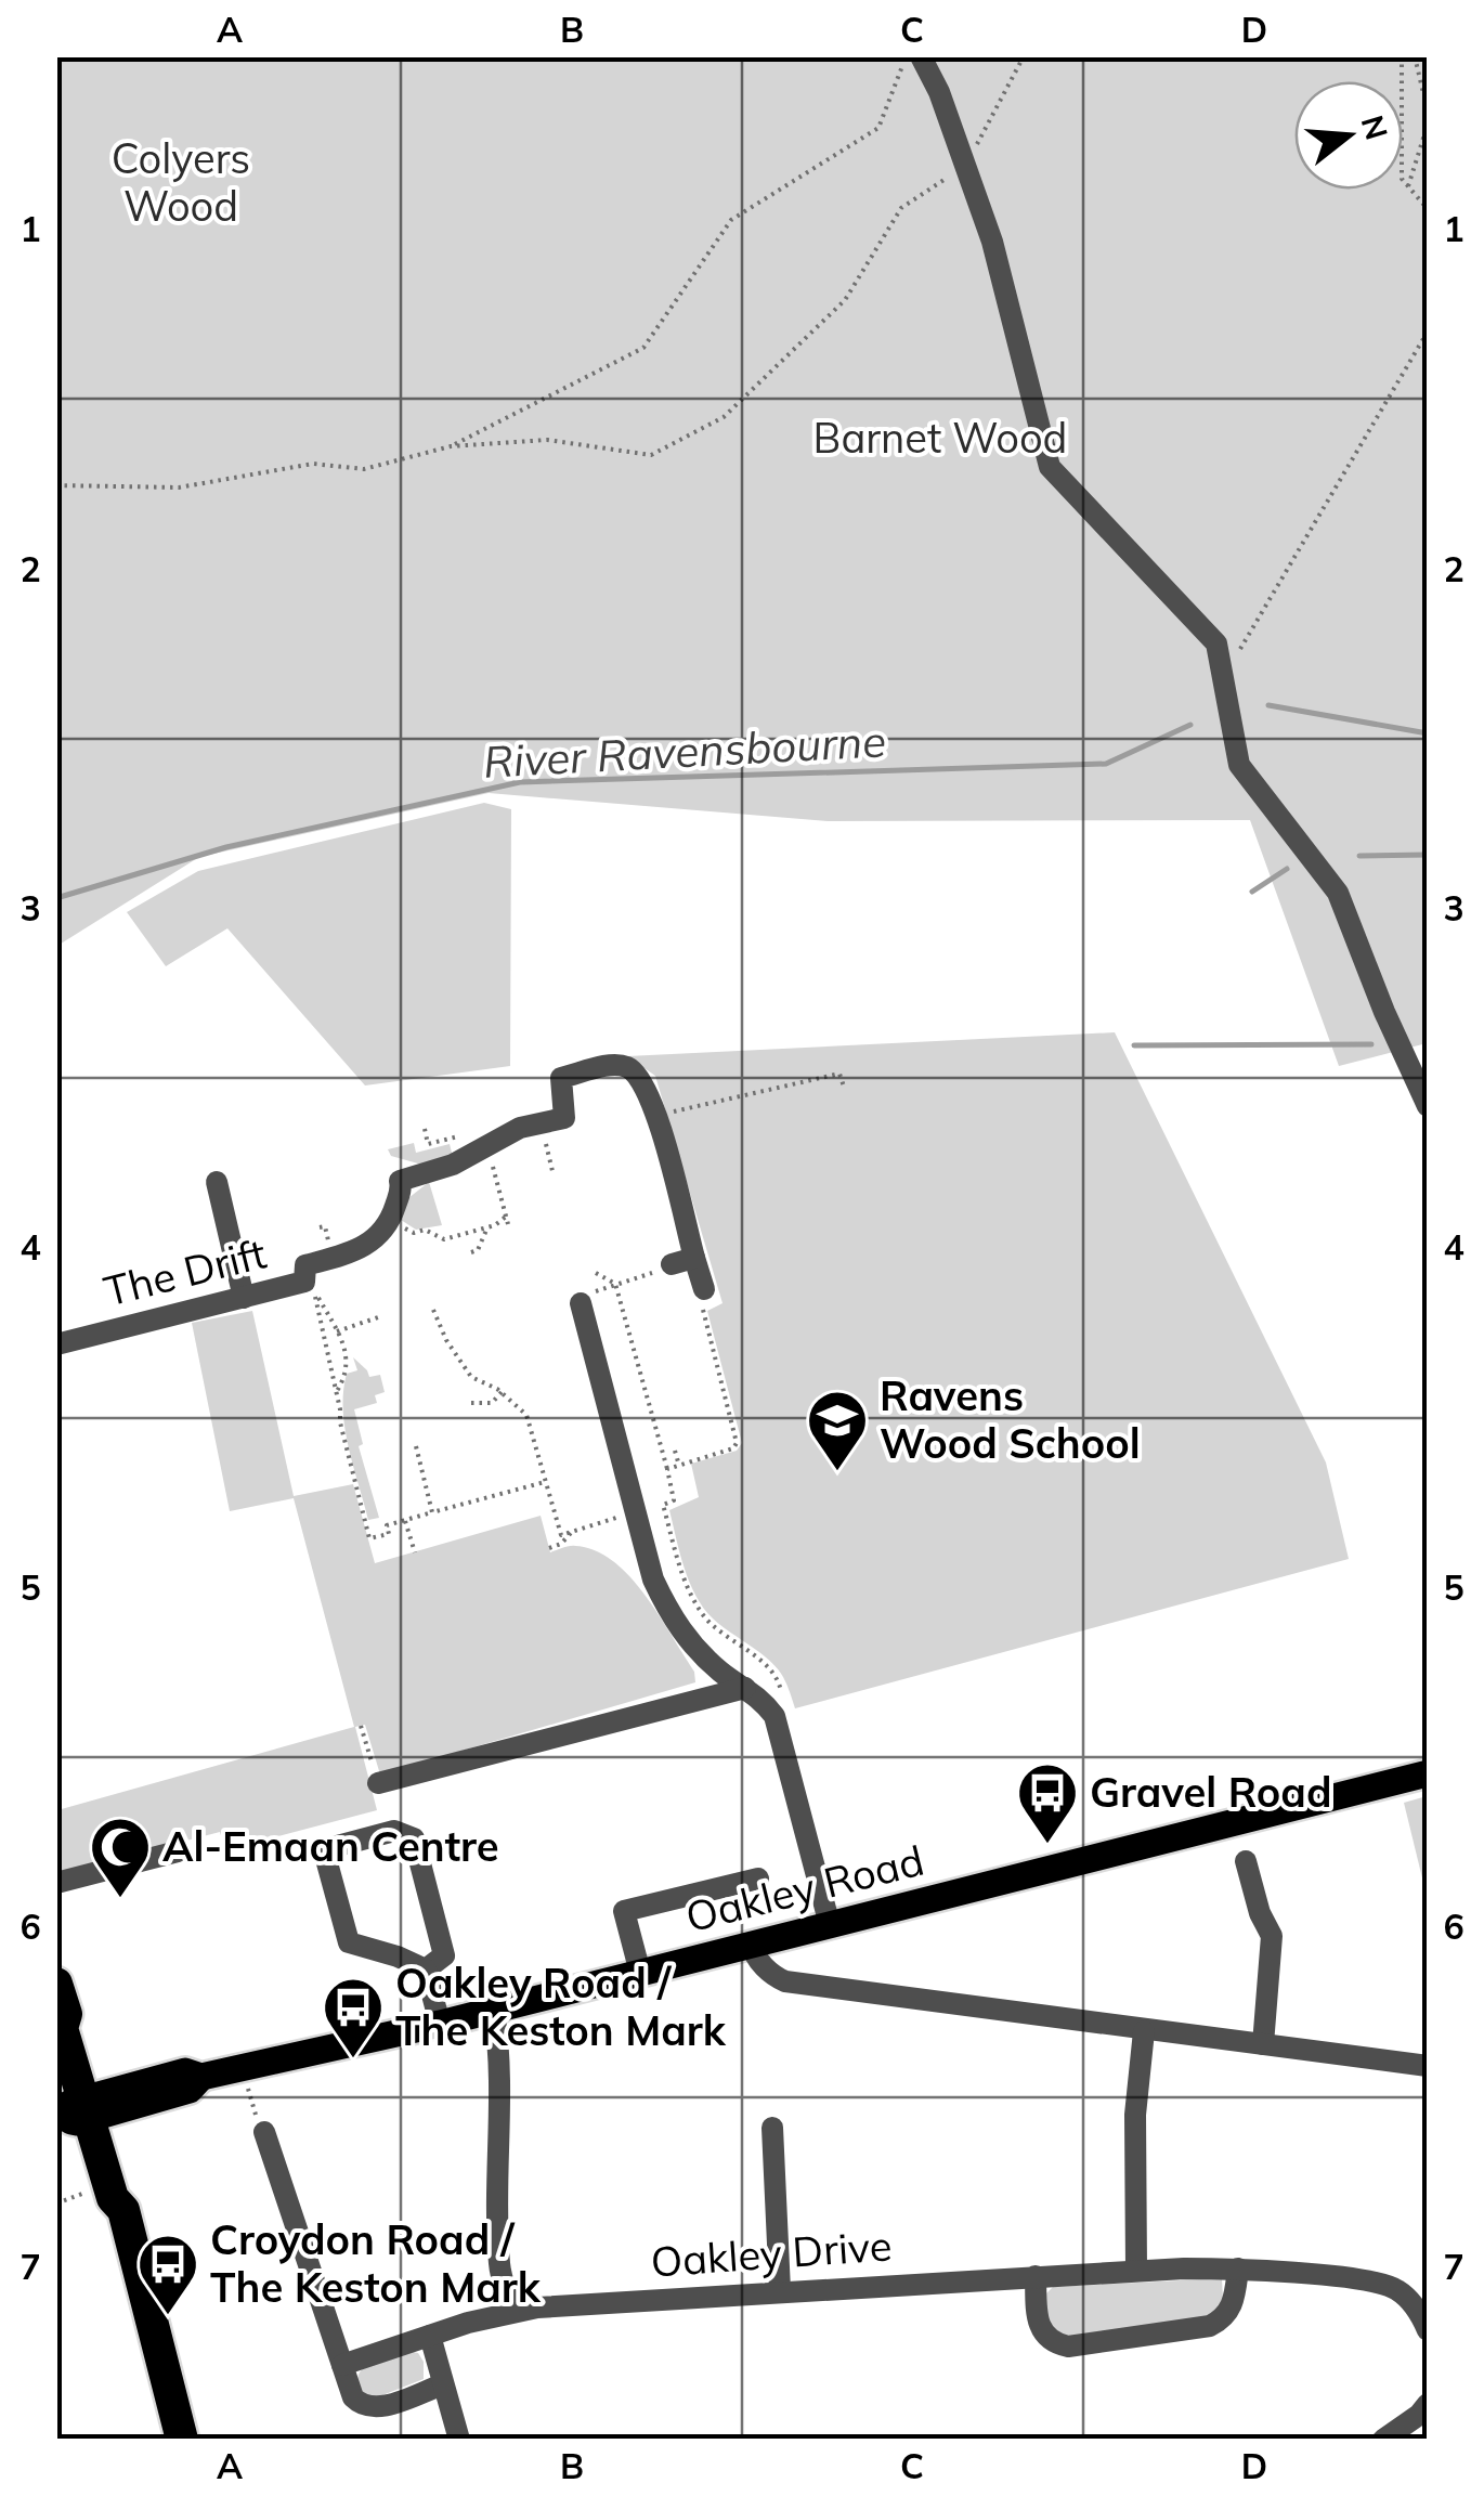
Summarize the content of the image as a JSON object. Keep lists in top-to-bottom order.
{
  "streets": {
    "main road": ["Oakley Road"],
    "street": ["The Drift", "Oakley Drive"]
  },
  "water": ["River Ravensbourne"],
  "parks": ["Colyers Wood", "Barnet Wood"],
  "places": {
    "school or university": ["Ravens Wood School"],
    "bus stop": ["Gravel Road", "Oakley Road / The Keston Mark", "Croydon Road / The Keston Mark"],
    "mosque": ["Al-Emaan Centre"]
  },
  "north": "right",
  "grid": {
    "columns": [
      "A",
      "B",
      "C",
      "D"
    ],
    "rows": [
      "1",
      "2",
      "3",
      "4",
      "5",
      "6",
      "7"
    ]
  }
}
